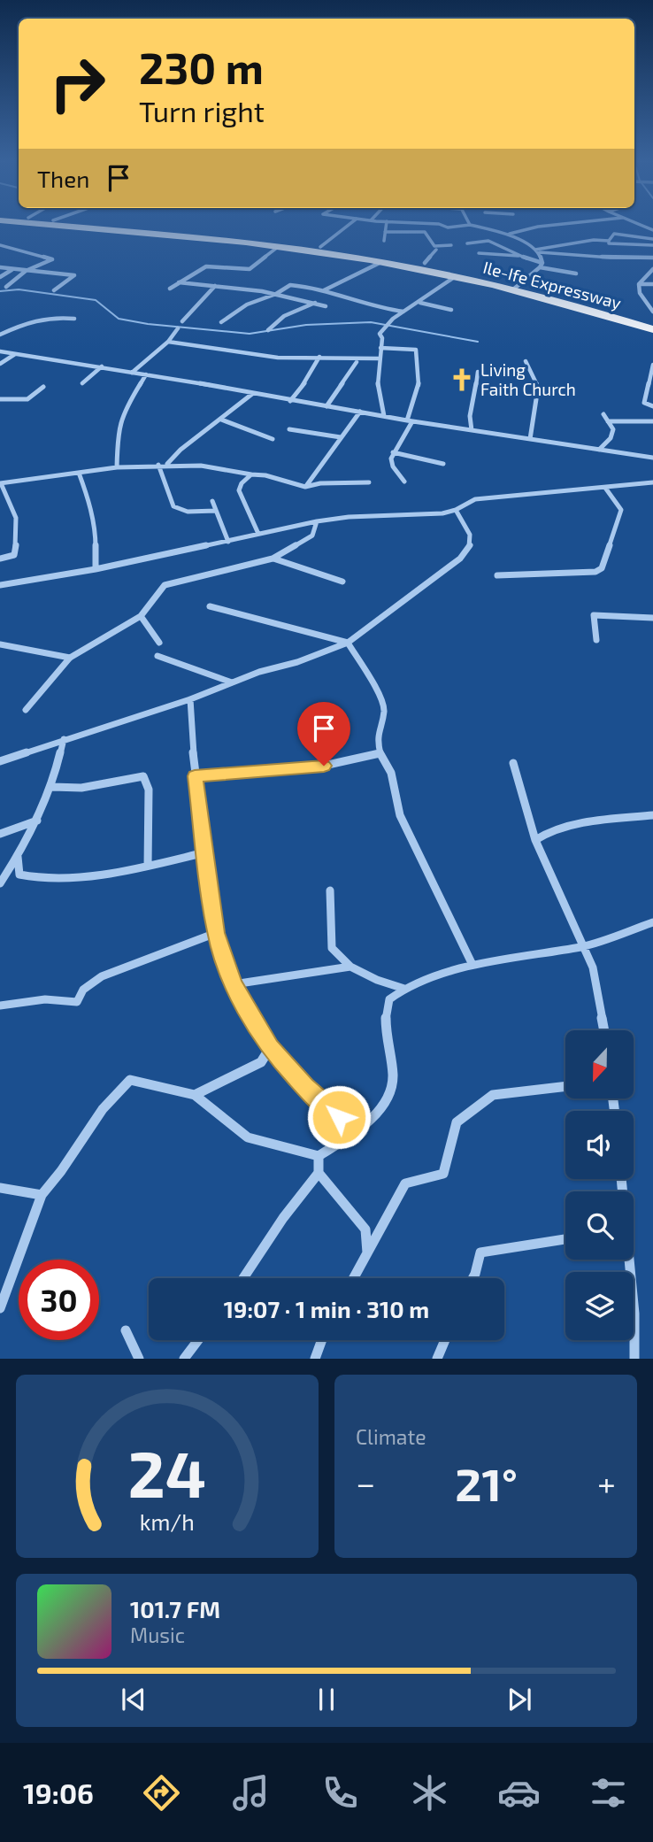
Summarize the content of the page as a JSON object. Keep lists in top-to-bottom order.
{
  "streets": {
    "highway": ["Ile-Ife Expressway"]
  },
  "places": {
    "church": ["Living Faith Church"]
  },
  "north": "bottom",
  "page": {
    "turn": ["230 m", "Turn right"],
    "then": "Then",
    "limit": "30",
    "trip": "19:07 · 1 min · 310 m",
    "tile": "Climate",
    "heat": ["−", "21°", "+"],
    "song": ["101.7 FM", "Music"],
    "tabs": "19:06",
    "gauge": ["24", "km/h"]
  }
}
